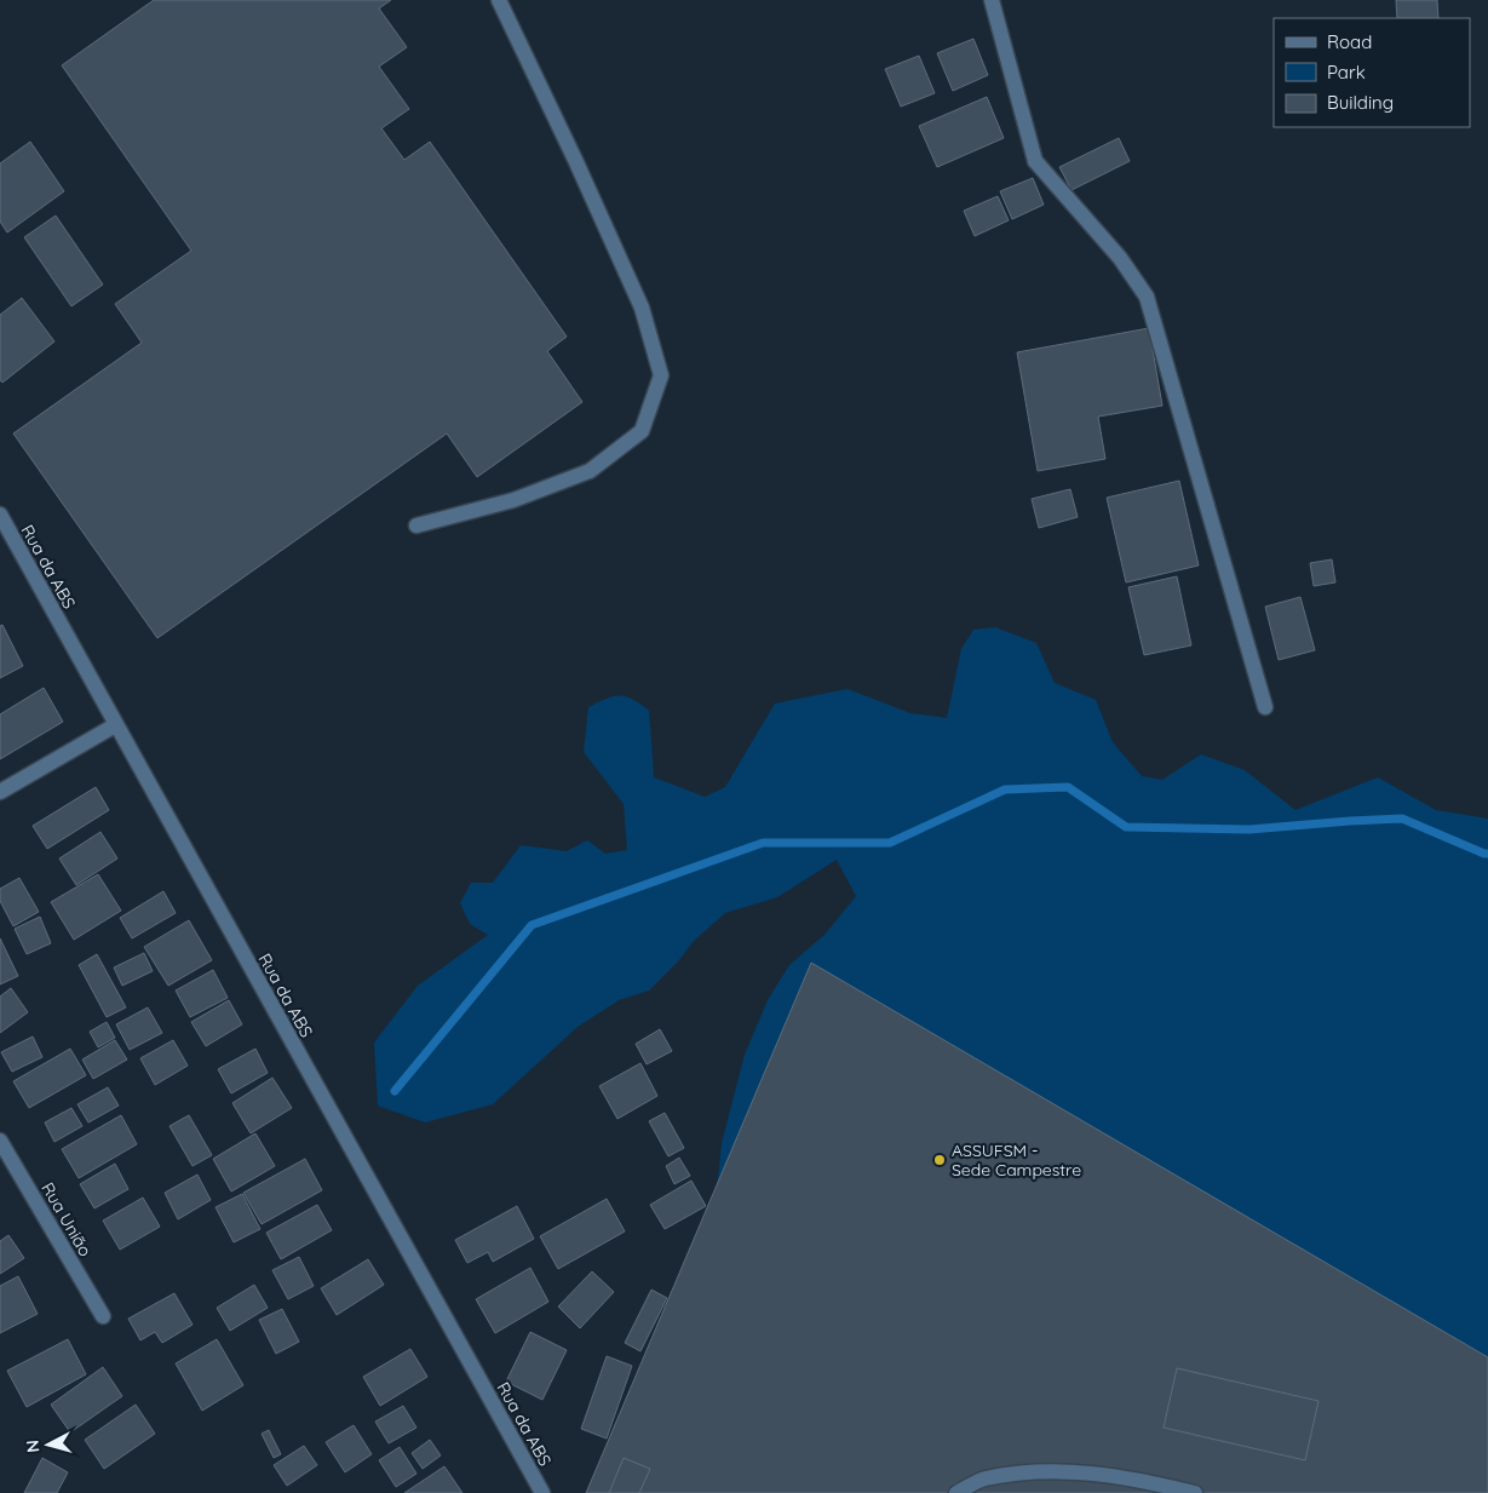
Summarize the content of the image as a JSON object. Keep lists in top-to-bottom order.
{
  "streets": {
    "street": ["Rua da ABS", "Rua União"]
  },
  "places": ["ASSUFSM - Sede Campestre"],
  "legend": ["Road", "Park", "Building"],
  "north": "left"
}
